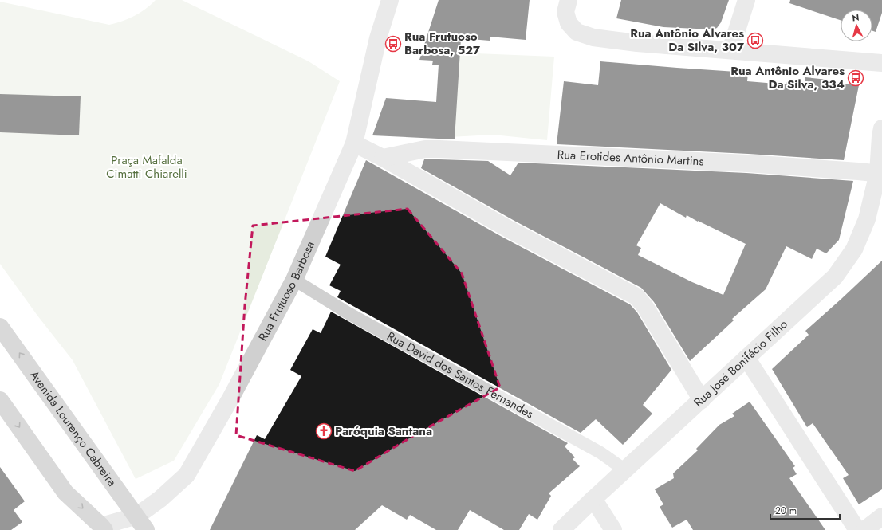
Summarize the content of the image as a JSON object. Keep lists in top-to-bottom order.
{
  "streets": {
    "main road": ["Avenida Lourenço Cabreira"],
    "street": ["Rua Erotides Antônio Martins", "Rua Frutuoso Barbosa", "Rua José Bonifácio Filho"],
    "lane": ["Rua David dos Santos Fernandes"]
  },
  "crossings": [
    ["Rua Erotides Antônio Martins", "Rua José Bonifácio Filho"],
    ["Rua Frutuoso Barbosa", "Rua David dos Santos Fernandes"],
    ["Rua Frutuoso Barbosa", "Avenida Lourenço Cabreira"],
    ["Rua José Bonifácio Filho", "Rua David dos Santos Fernandes"]
  ],
  "parks": ["Praça Mafalda Cimatti Chiarelli"],
  "places": {
    "bus stop": ["Rua Antônio Alvares Da Silva, 307", "Rua Frutuoso Barbosa, 527", "Rua Antônio Alvares Da Silva, 334"],
    "church": ["Paróquia Santana"]
  },
  "scale_bar": "20 m",
  "north": "top"
}
